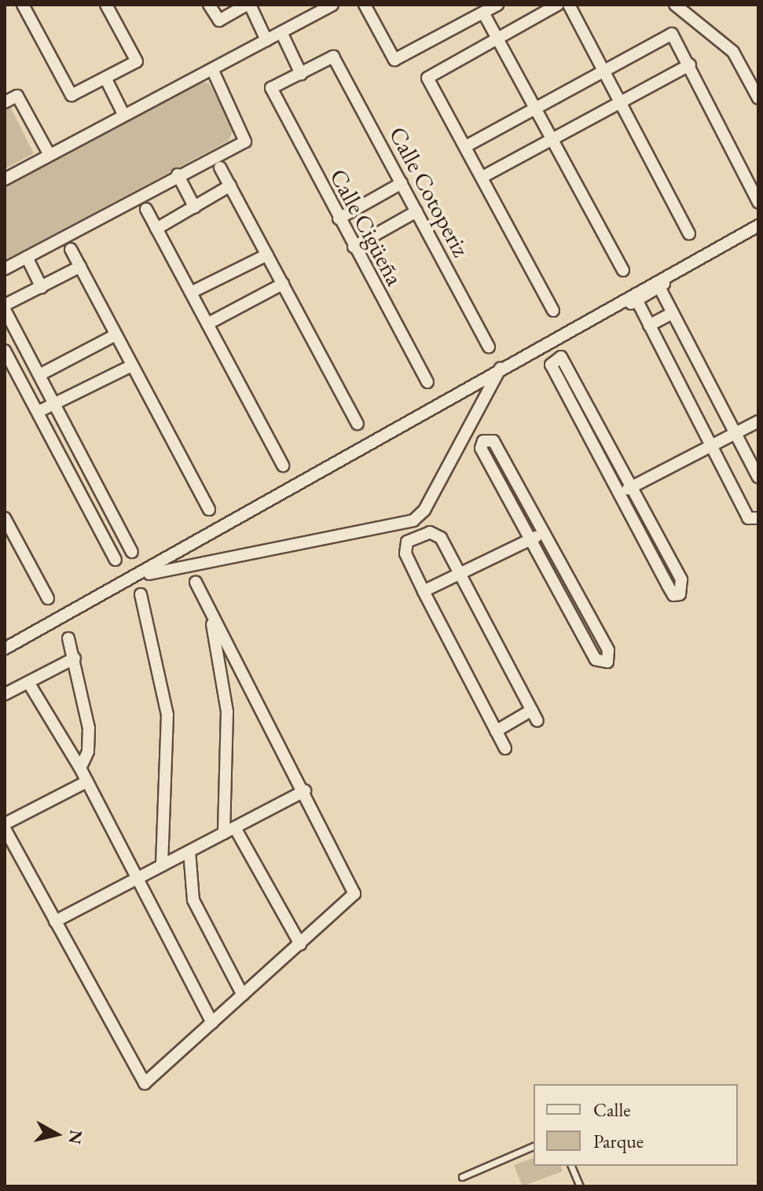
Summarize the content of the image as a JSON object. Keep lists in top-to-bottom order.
{
  "streets": {
    "street": ["Calle Cotoperiz", "Calle Cigüeña"]
  },
  "crossings": [
    ["Calle Cotoperiz", "Calle Cigüeña"]
  ],
  "legend": ["Calle", "Parque"],
  "north": "right"
}
